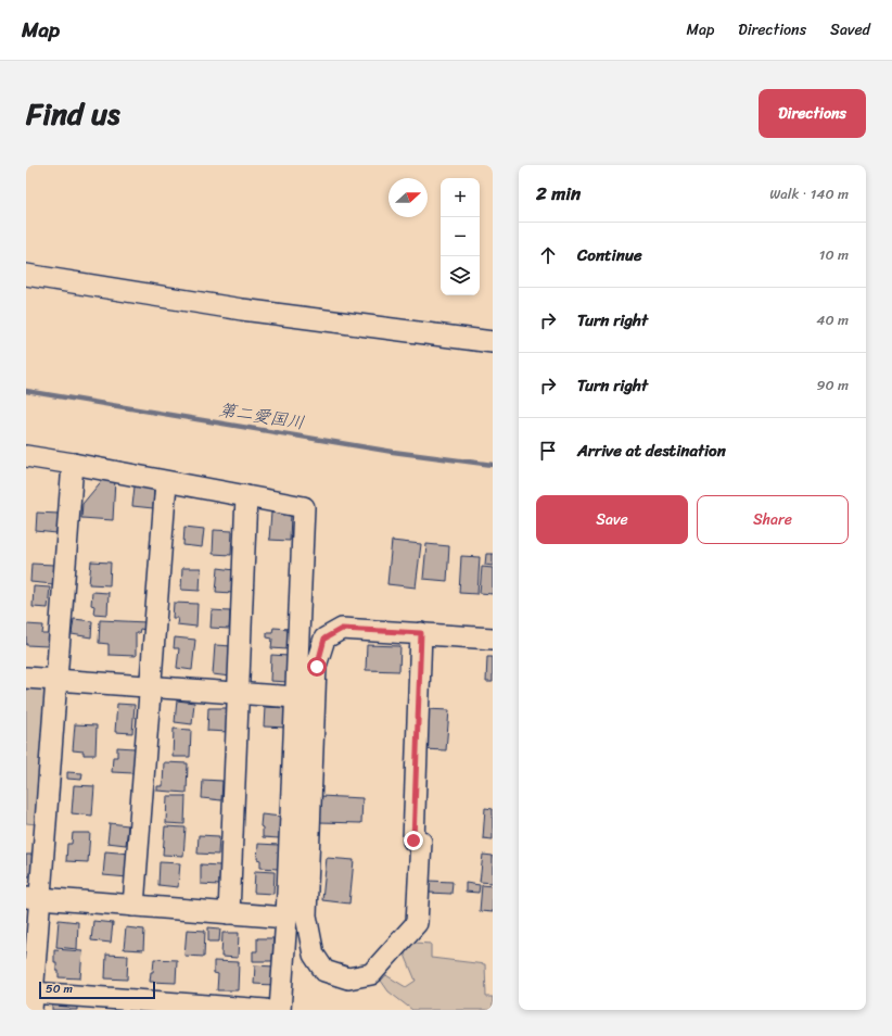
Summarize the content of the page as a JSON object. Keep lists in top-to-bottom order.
{
  "water": ["第二愛国川"],
  "scale_bar": "50 m",
  "north": "right",
  "page": {
    "header": "Map",
    "nav": ["Map", "Directions", "Saved"],
    "title": "Find us",
    "buttons": [
      "Directions",
      ["Save", "Share"]
    ],
    "heading": ["2 min", "Walk · 140 m"],
    "map_buttons": ["+", "−"],
    "list": [
      ["Continue", "10 m"],
      ["Turn right", "40 m"],
      ["Turn right", "90 m"],
      "Arrive at destination"
    ],
    "scale": "50 m"
  }
}
